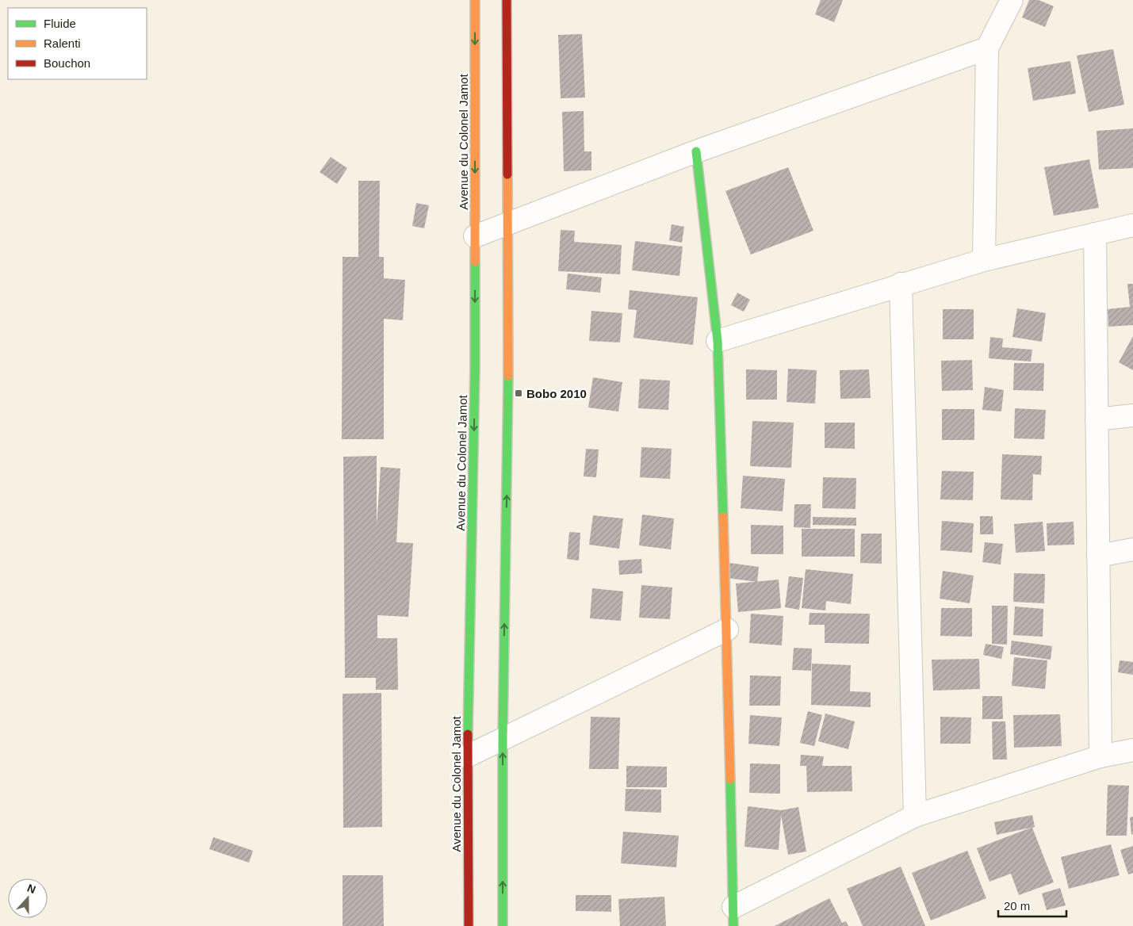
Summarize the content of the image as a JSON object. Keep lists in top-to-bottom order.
{
  "streets": {
    "main road": ["Avenue du Colonel Jamot"]
  },
  "places": {
    "transit": ["Bobo 2010"]
  },
  "legend": ["Fluide", "Ralenti", "Bouchon"],
  "scale_bar": "20 m",
  "north": "top"
}
